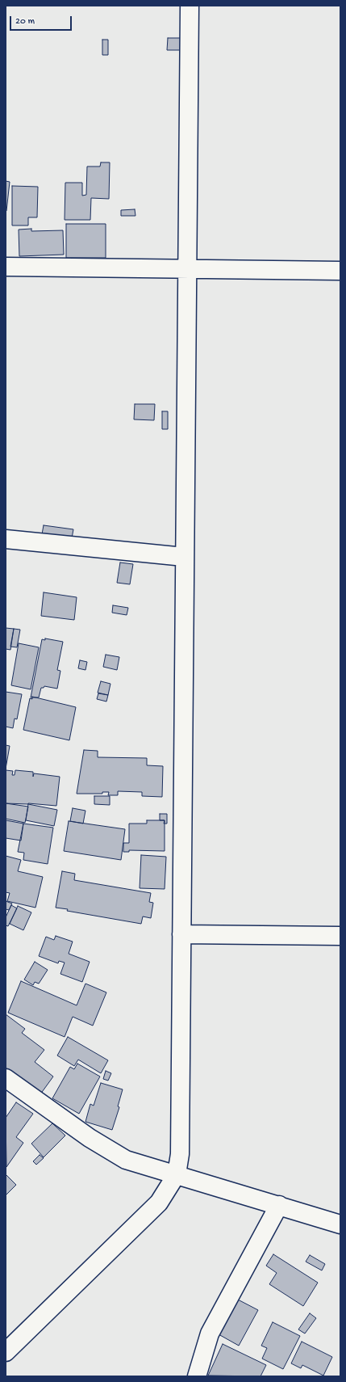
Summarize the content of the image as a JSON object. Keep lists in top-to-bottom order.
{
  "scale_bar": "20 m"
}
